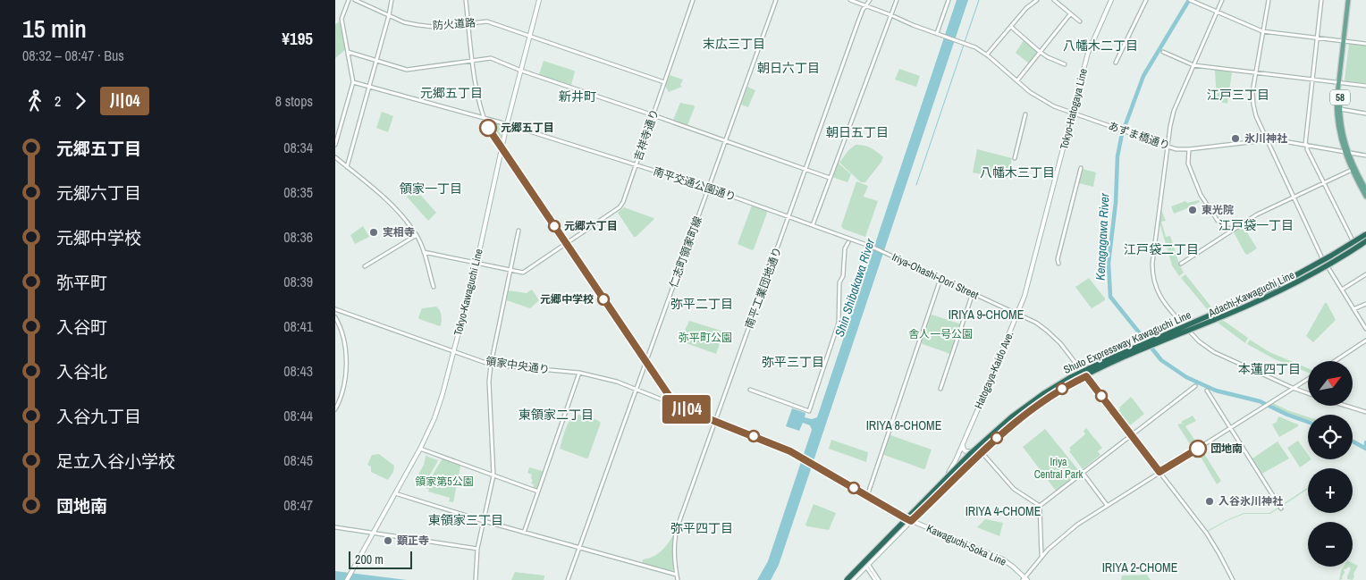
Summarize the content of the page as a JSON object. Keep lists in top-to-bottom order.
{
  "streets": {
    "highway": ["Shuto Expressway Kawaguchi Line"],
    "main road": [
      "58",
      "Tokyo-Hatogaya Line",
      "Tokyo-Kawaguchi Line",
      "Adachi-Kawaguchi Line",
      "Hatogaya-Kaido Ave.",
      "Kawaguchi-Soka Line"
    ],
    "street": [
      "防火道路",
      "吉祥寺通り",
      "あずま橋通り",
      "南平交通公園通り",
      "仁志町領家町線",
      "Iriya-Ohashi-Dori Street",
      "南平工業団地通り",
      "領家中央通り"
    ]
  },
  "crossings": [
    ["防火道路", "吉祥寺通り"],
    ["防火道路", "Tokyo-Kawaguchi Line"],
    ["58", "あずま橋通り"],
    ["Tokyo-Hatogaya Line", "あずま橋通り"],
    ["Tokyo-Hatogaya Line", "Hatogaya-Kaido Ave."],
    ["吉祥寺通り", "南平交通公園通り"],
    ["吉祥寺通り", "Tokyo-Kawaguchi Line"],
    ["南平交通公園通り", "仁志町領家町線"],
    ["南平交通公園通り", "Iriya-Ohashi-Dori Street"],
    ["南平交通公園通り", "南平工業団地通り"],
    ["南平交通公園通り", "Tokyo-Kawaguchi Line"],
    ["仁志町領家町線", "領家中央通り"],
    ["Iriya-Ohashi-Dori Street", "Adachi-Kawaguchi Line"],
    ["Iriya-Ohashi-Dori Street", "Hatogaya-Kaido Ave."],
    ["南平工業団地通り", "Kawaguchi-Soka Line"],
    ["Tokyo-Kawaguchi Line", "領家中央通り"],
    ["Adachi-Kawaguchi Line", "Shuto Expressway Kawaguchi Line"],
    ["Adachi-Kawaguchi Line", "Hatogaya-Kaido Ave."],
    ["Adachi-Kawaguchi Line", "Kawaguchi-Soka Line"],
    ["領家中央通り", "Kawaguchi-Soka Line"]
  ],
  "districts": [
    "末広三丁目",
    "八幡木二丁目",
    "朝日六丁目",
    "元郷五丁目",
    "江戸三丁目",
    "新井町",
    "朝日五丁目",
    "八幡木三丁目",
    "領家一丁目",
    "江戸袋一丁目",
    "江戸袋二丁目",
    "弥平二丁目",
    "IRIYA 9-CHOME",
    "弥平三丁目",
    "本蓮四丁目",
    "東領家二丁目",
    "IRIYA 8-CHOME",
    "IRIYA 4-CHOME",
    "東領家三丁目",
    "弥平四丁目",
    "IRIYA 2-CHOME"
  ],
  "water": ["Kenagagawa River", "Shin Shibakawa River"],
  "parks": [
    "舎人一号公園",
    "弥平町公園",
    "Iriya Central Park",
    "領家第5公園"
  ],
  "places": [
    "元郷五丁目",
    "氷川神社",
    "東光院",
    "元郷六丁目",
    "実相寺",
    "元郷中学校",
    "団地南",
    "入谷氷川神社",
    "顕正寺"
  ],
  "lines": ["bus line 川04"],
  "scale_bar": "200 m",
  "north": "top right",
  "page": {
    "heading": ["15 min", "08:32 – 08:47 · Bus", "¥195"],
    "on_map": "川04",
    "legs": ["2", "川04", "8 stops"],
    "list": [
      {
        "name": "元郷五丁目",
        "value": "08:34"
      },
      {
        "name": "元郷六丁目",
        "value": "08:35"
      },
      {
        "name": "元郷中学校",
        "value": "08:36"
      },
      {
        "name": "弥平町",
        "value": "08:39"
      },
      {
        "name": "入谷町",
        "value": "08:41"
      },
      {
        "name": "入谷北",
        "value": "08:43"
      },
      {
        "name": "入谷九丁目",
        "value": "08:44"
      },
      {
        "name": "足立入谷小学校",
        "value": "08:45"
      },
      {
        "name": "団地南",
        "value": "08:47"
      }
    ],
    "map_buttons": ["+", "−"],
    "scale": "200 m"
  }
}
